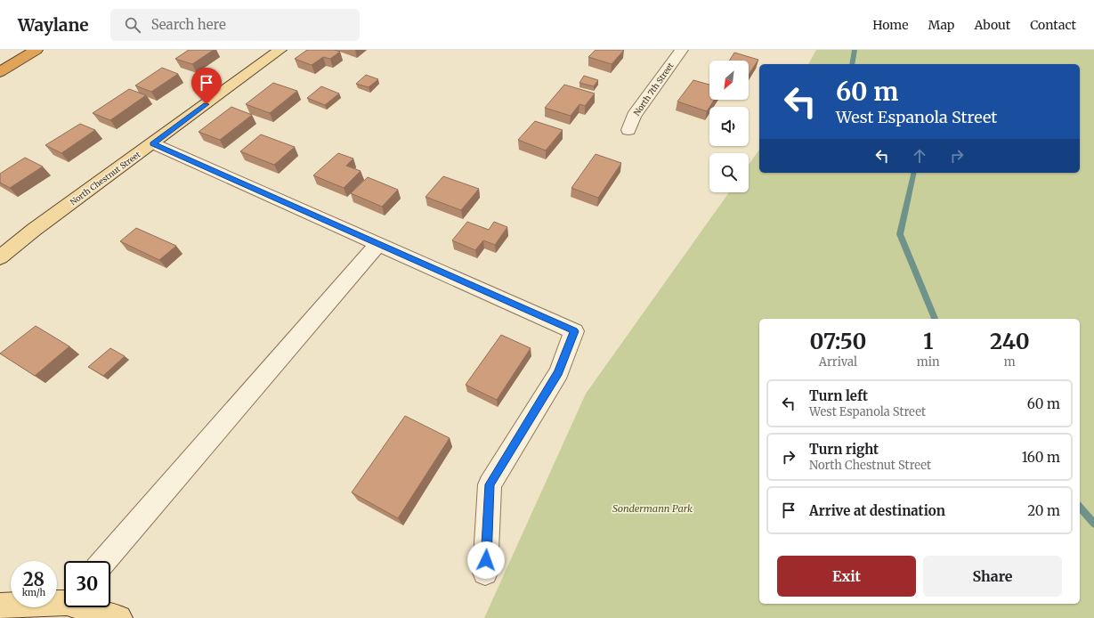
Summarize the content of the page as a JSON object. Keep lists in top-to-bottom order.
{
  "streets": {
    "main road": ["North Chestnut Street"],
    "street": ["North 7th Street"]
  },
  "parks": ["Sondermann Park"],
  "north": "bottom left",
  "page": {
    "header": "Waylane",
    "search": "Search here",
    "nav": [
      "Home",
      "Map",
      "About",
      "Contact"
    ],
    "turn": ["60 m", "West Espanola Street"],
    "eta": [
      "07:50",
      "Arrival",
      "1",
      "min",
      "240",
      "m"
    ],
    "list": [
      {
        "name": "Turn left",
        "note": "West Espanola Street",
        "value": "60 m"
      },
      {
        "name": "Turn right",
        "note": "North Chestnut Street",
        "value": "160 m"
      },
      {
        "name": "Arrive at destination",
        "value": "20 m"
      }
    ],
    "buttons": ["Exit", "Share"],
    "speed": "28 km/h",
    "limit": "30"
  }
}
